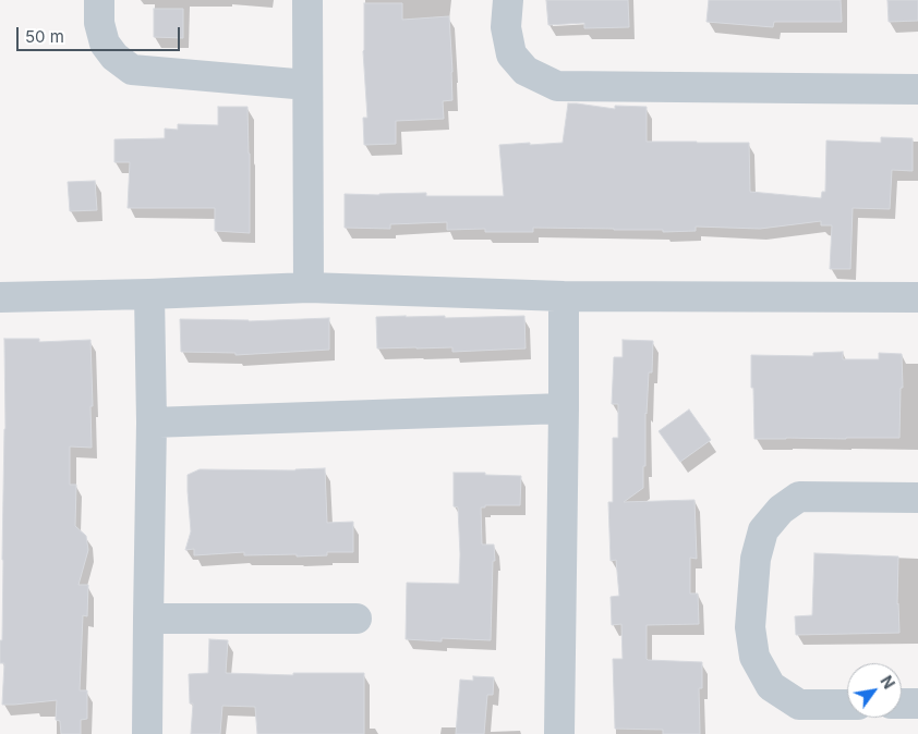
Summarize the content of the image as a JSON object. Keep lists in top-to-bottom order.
{
  "scale_bar": "50 m",
  "north": "top right"
}
